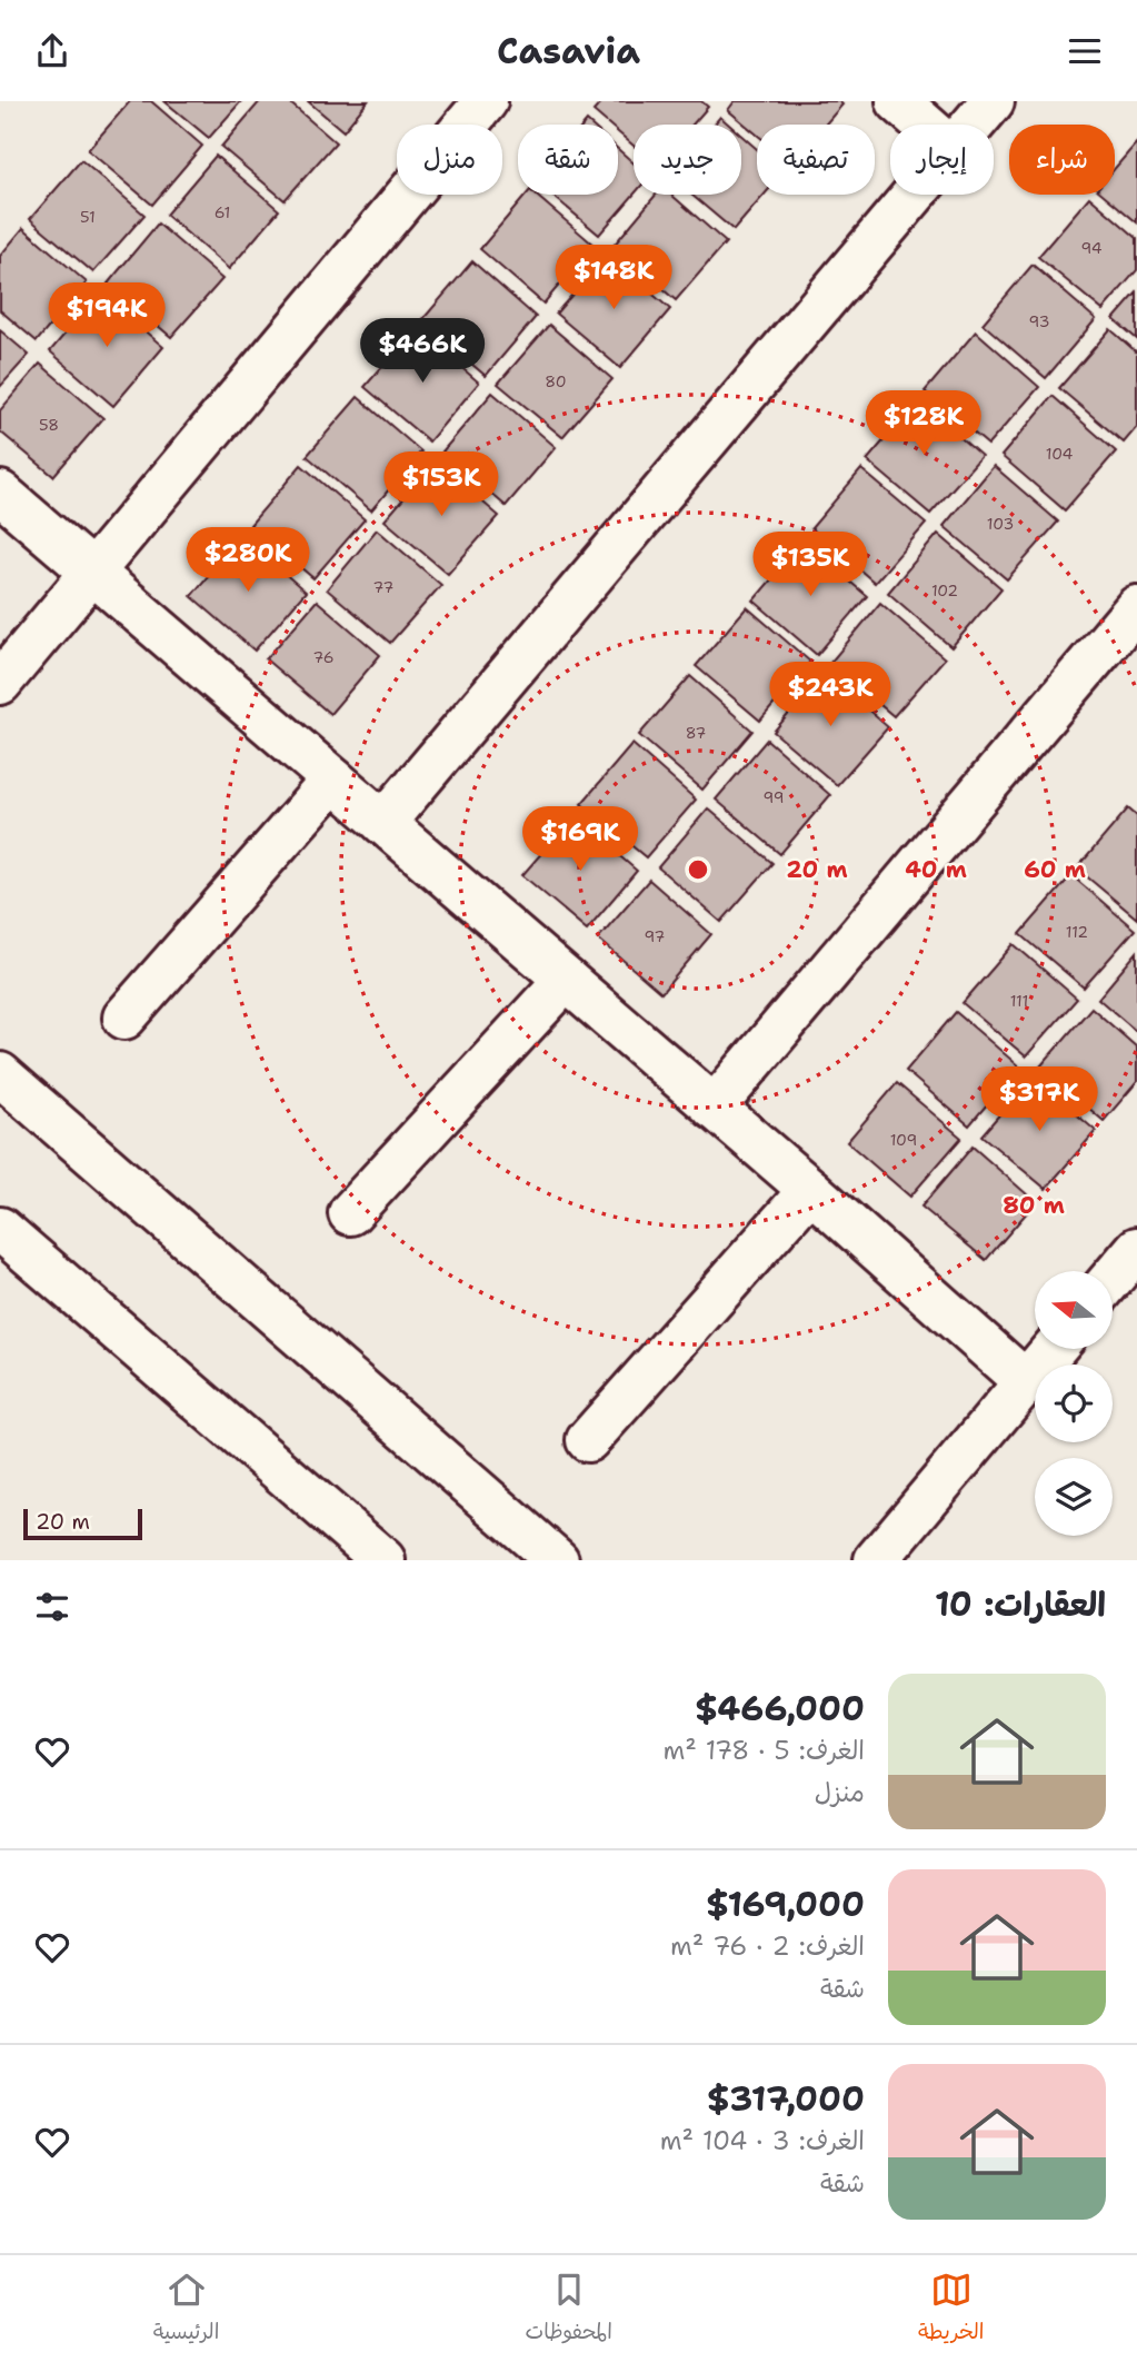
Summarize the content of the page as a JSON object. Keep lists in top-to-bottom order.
{
  "house_numbers": [
    "61",
    "51",
    "94",
    "93",
    "80",
    "58",
    "104",
    "103",
    "77",
    "102",
    "76",
    "87",
    "99",
    "112",
    "97",
    "111",
    "109"
  ],
  "scale_bar": "20 m",
  "north": "left",
  "page": {
    "header": "Casavia",
    "chip": [
      "شراء",
      "إيجار",
      "تصفية",
      "جديد",
      "شقة",
      "منزل"
    ],
    "price": [
      "$148K",
      "$194K",
      "$466K",
      "$128K",
      "$153K",
      "$280K",
      "$135K",
      "$243K",
      "$169K",
      "$317K"
    ],
    "scale": "20 m",
    "heading": "العقارات: 10",
    "list": [
      {
        "name": "$466,000",
        "note": "الغرف: 5 · 178 m² · منزل"
      },
      {
        "name": "$169,000",
        "note": "الغرف: 2 · 76 m² · شقة"
      },
      {
        "name": "$317,000",
        "note": "الغرف: 3 · 104 m² · شقة"
      }
    ],
    "tabs": ["الخريطة", "المحفوظات", "الرئيسية"]
  },
  "rings": [
    "20 m",
    "40 m",
    "60 m",
    "80 m"
  ]
}
